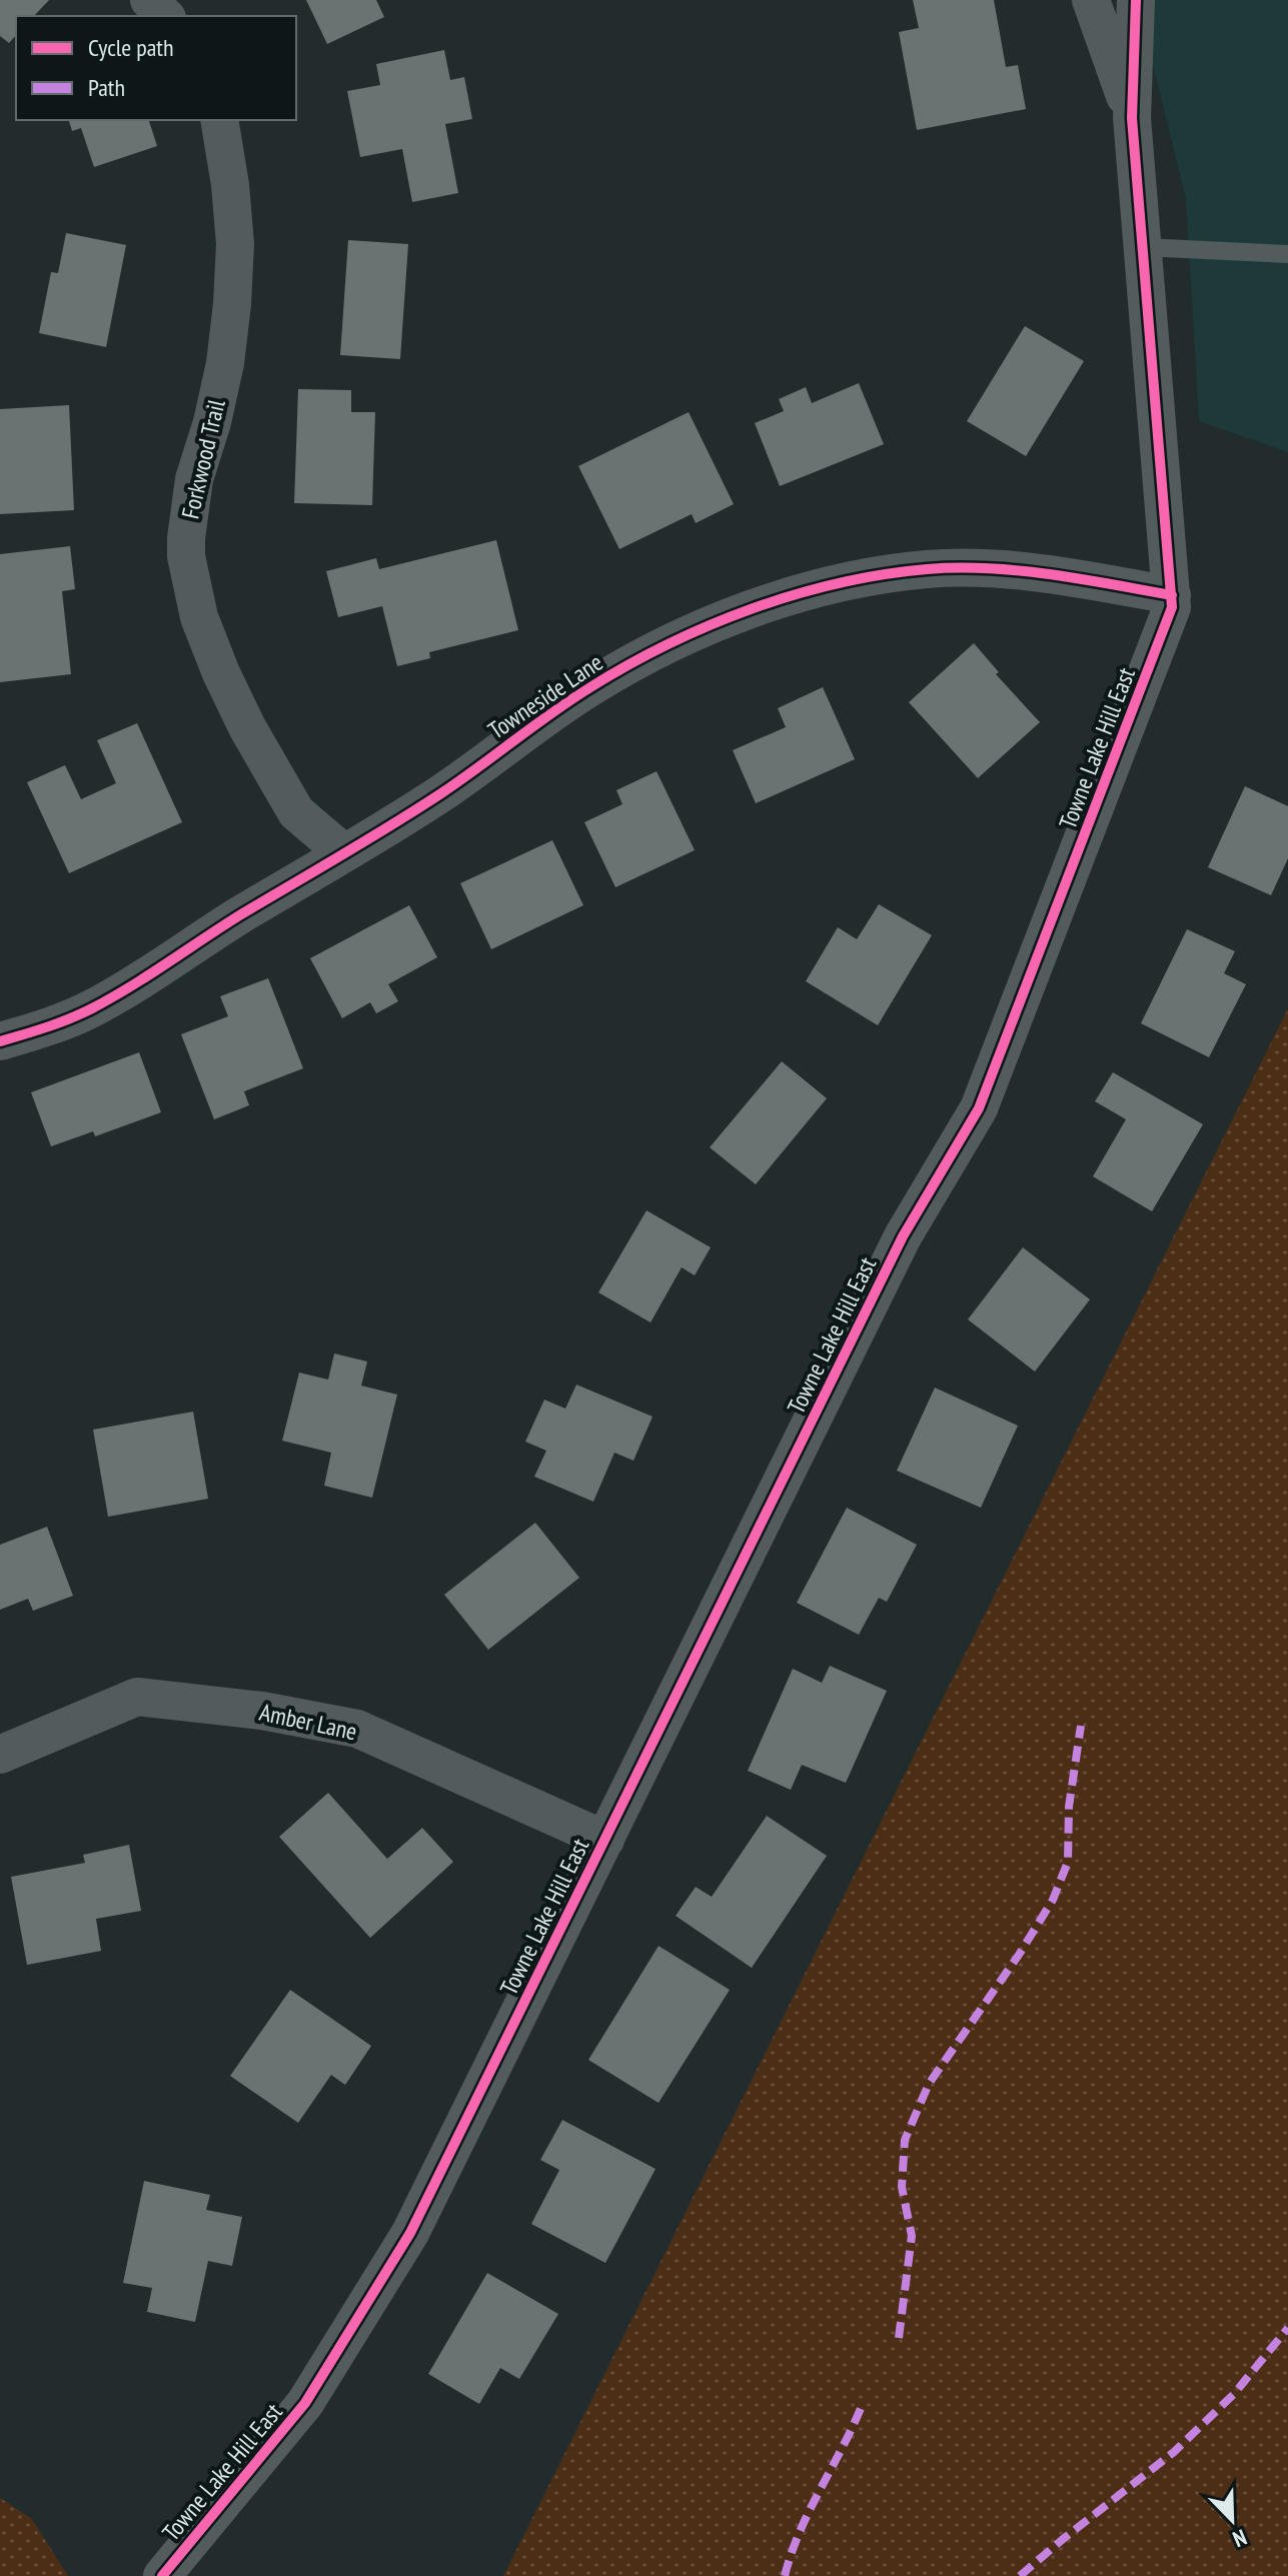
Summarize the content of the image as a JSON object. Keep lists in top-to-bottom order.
{
  "streets": {
    "street": [
      "Forkwood Trail",
      "Towneside Lane",
      "Towne Lake Hill East",
      "Amber Lane"
    ]
  },
  "crossings": [
    ["Forkwood Trail", "Towneside Lane"],
    ["Towneside Lane", "Towne Lake Hill East"],
    ["Towne Lake Hill East", "Amber Lane"]
  ],
  "legend": ["Cycle path", "Path"],
  "north": "bottom right"
}
